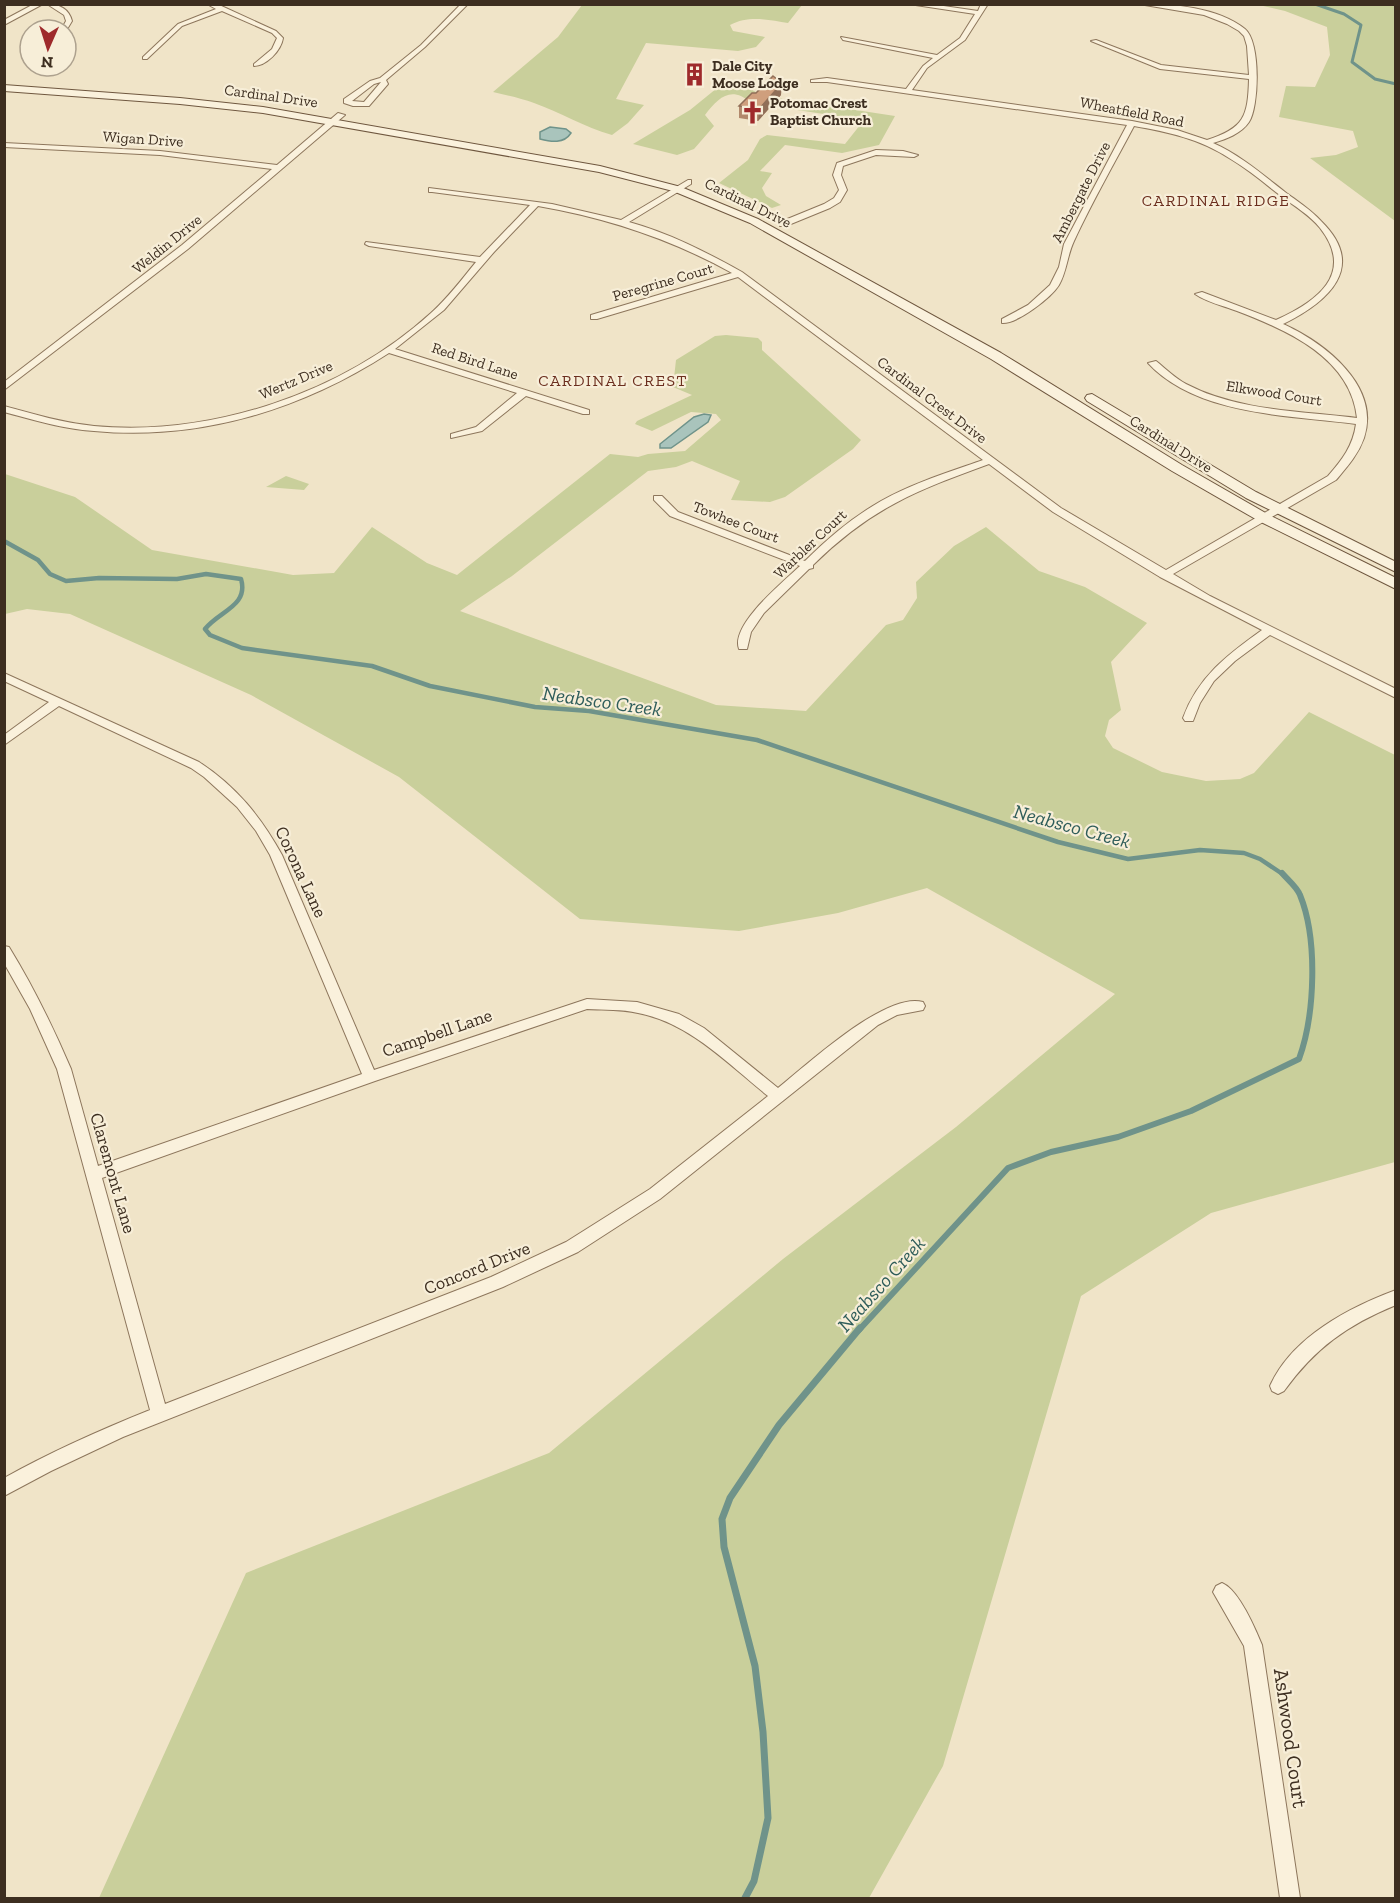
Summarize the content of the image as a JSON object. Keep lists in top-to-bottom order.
{
  "streets": {
    "main road": ["Cardinal Drive"],
    "street": [
      "Wheatfield Road",
      "Wigan Drive",
      "Ambergate Drive",
      "Weldin Drive",
      "Peregrine Court",
      "Red Bird Lane",
      "Wertz Drive",
      "Elkwood Court",
      "Cardinal Crest Drive",
      "Towhee Court",
      "Warbler Court",
      "Corona Lane",
      "Campbell Lane",
      "Claremont Lane",
      "Concord Drive",
      "Ashwood Court"
    ]
  },
  "crossings": [
    ["Cardinal Drive", "Weldin Drive"],
    ["Wheatfield Road", "Ambergate Drive"],
    ["Wigan Drive", "Weldin Drive"],
    ["Peregrine Court", "Cardinal Crest Drive"],
    ["Red Bird Lane", "Wertz Drive"],
    ["Wertz Drive", "Cardinal Crest Drive"],
    ["Cardinal Crest Drive", "Warbler Court"],
    ["Towhee Court", "Warbler Court"],
    ["Corona Lane", "Campbell Lane"],
    ["Campbell Lane", "Claremont Lane"],
    ["Campbell Lane", "Concord Drive"],
    ["Claremont Lane", "Concord Drive"]
  ],
  "districts": ["CARDINAL RIDGE", "CARDINAL CREST"],
  "water": ["Neabsco Creek"],
  "places": {
    "building": ["Dale City Moose Lodge"],
    "church": ["Potomac Crest Baptist Church"]
  },
  "north": "bottom"
}
